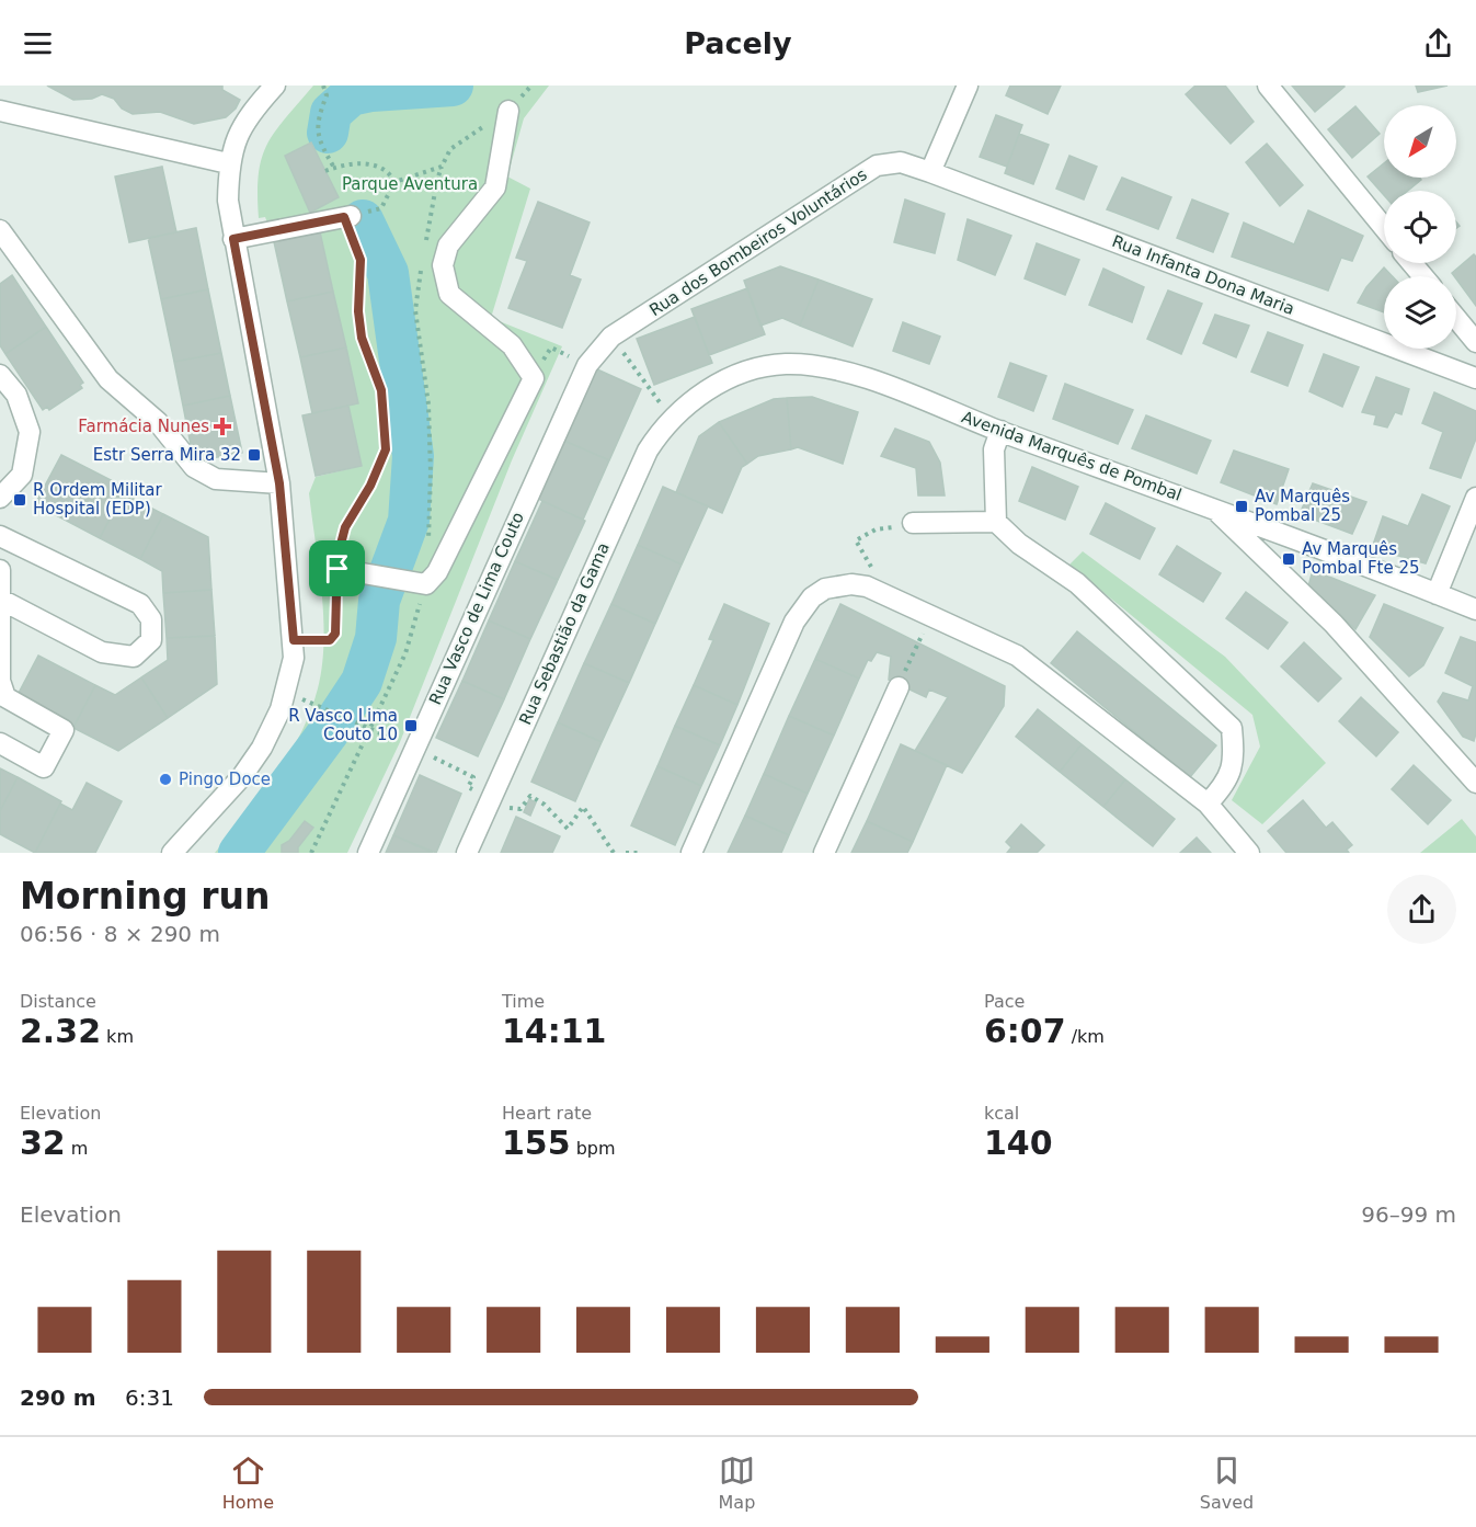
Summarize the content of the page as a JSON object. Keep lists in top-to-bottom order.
{
  "streets": {
    "street": [
      "Rua dos Bombeiros Voluntários",
      "Rua Infanta Dona Maria",
      "Avenida Marquês de Pombal",
      "Rua Vasco de Lima Couto",
      "Rua Sebastião da Gama"
    ]
  },
  "crossings": [
    ["Rua dos Bombeiros Voluntários", "Rua Infanta Dona Maria"],
    ["Rua dos Bombeiros Voluntários", "Rua Vasco de Lima Couto"],
    ["Avenida Marquês de Pombal", "Rua Sebastião da Gama"]
  ],
  "parks": ["Parque Aventura"],
  "places": {
    "health": ["Farmácia Nunes"],
    "transit": [
      "Estr Serra Mira 32",
      "R Ordem Militar Hospital (EDP)",
      "Av Marquês Pombal 25",
      "Av Marquês Pombal Fte 25",
      "R Vasco Lima Couto 10"
    ],
    "other": ["Pingo Doce"]
  },
  "north": "bottom left",
  "page": {
    "header": "Pacely",
    "heading": ["Morning run", "06:56 · 8 × 290 m"],
    "stats": [
      ["Distance", "2.32 km"],
      ["Time", "14:11"],
      ["Pace", "6:07 /km"],
      ["Elevation", "32 m"],
      ["Heart rate", "155 bpm"],
      ["kcal", "140"]
    ],
    "chart": ["Elevation", "96–99 m"],
    "list": [
      {
        "name": "290 m",
        "note": "6:31"
      }
    ],
    "tabs": ["Home", "Map", "Saved"]
  }
}
